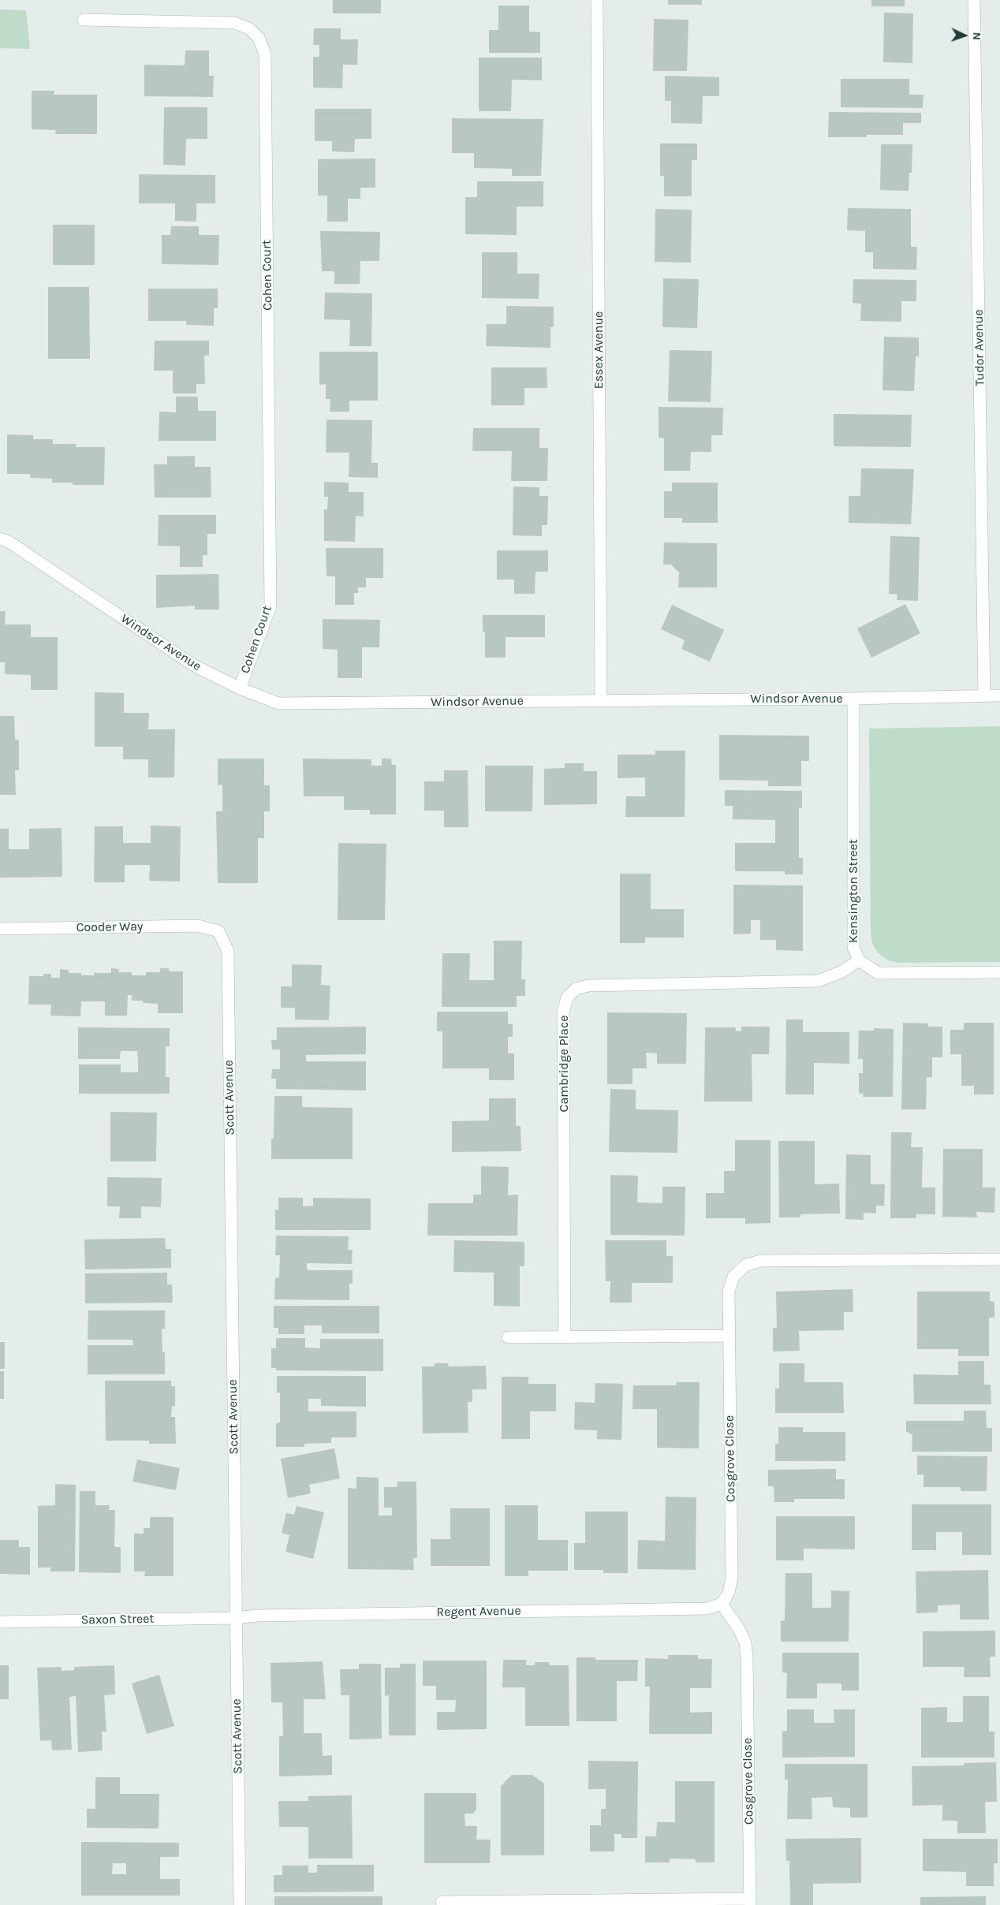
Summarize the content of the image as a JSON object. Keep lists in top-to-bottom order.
{
  "streets": {
    "street": [
      "Cohen Court",
      "Tudor Avenue",
      "Essex Avenue",
      "Windsor Avenue",
      "Kensington Street",
      "Cooder Way",
      "Cambridge Place",
      "Scott Avenue",
      "Cosgrove Close",
      "Regent Avenue",
      "Saxon Street"
    ]
  },
  "crossings": [
    ["Cohen Court", "Windsor Avenue"],
    ["Tudor Avenue", "Windsor Avenue"],
    ["Essex Avenue", "Windsor Avenue"],
    ["Windsor Avenue", "Kensington Street"],
    ["Kensington Street", "Cambridge Place"],
    ["Cooder Way", "Scott Avenue"],
    ["Scott Avenue", "Regent Avenue"],
    ["Scott Avenue", "Saxon Street"],
    ["Cosgrove Close", "Regent Avenue"],
    ["Regent Avenue", "Saxon Street"]
  ],
  "north": "right"
}
